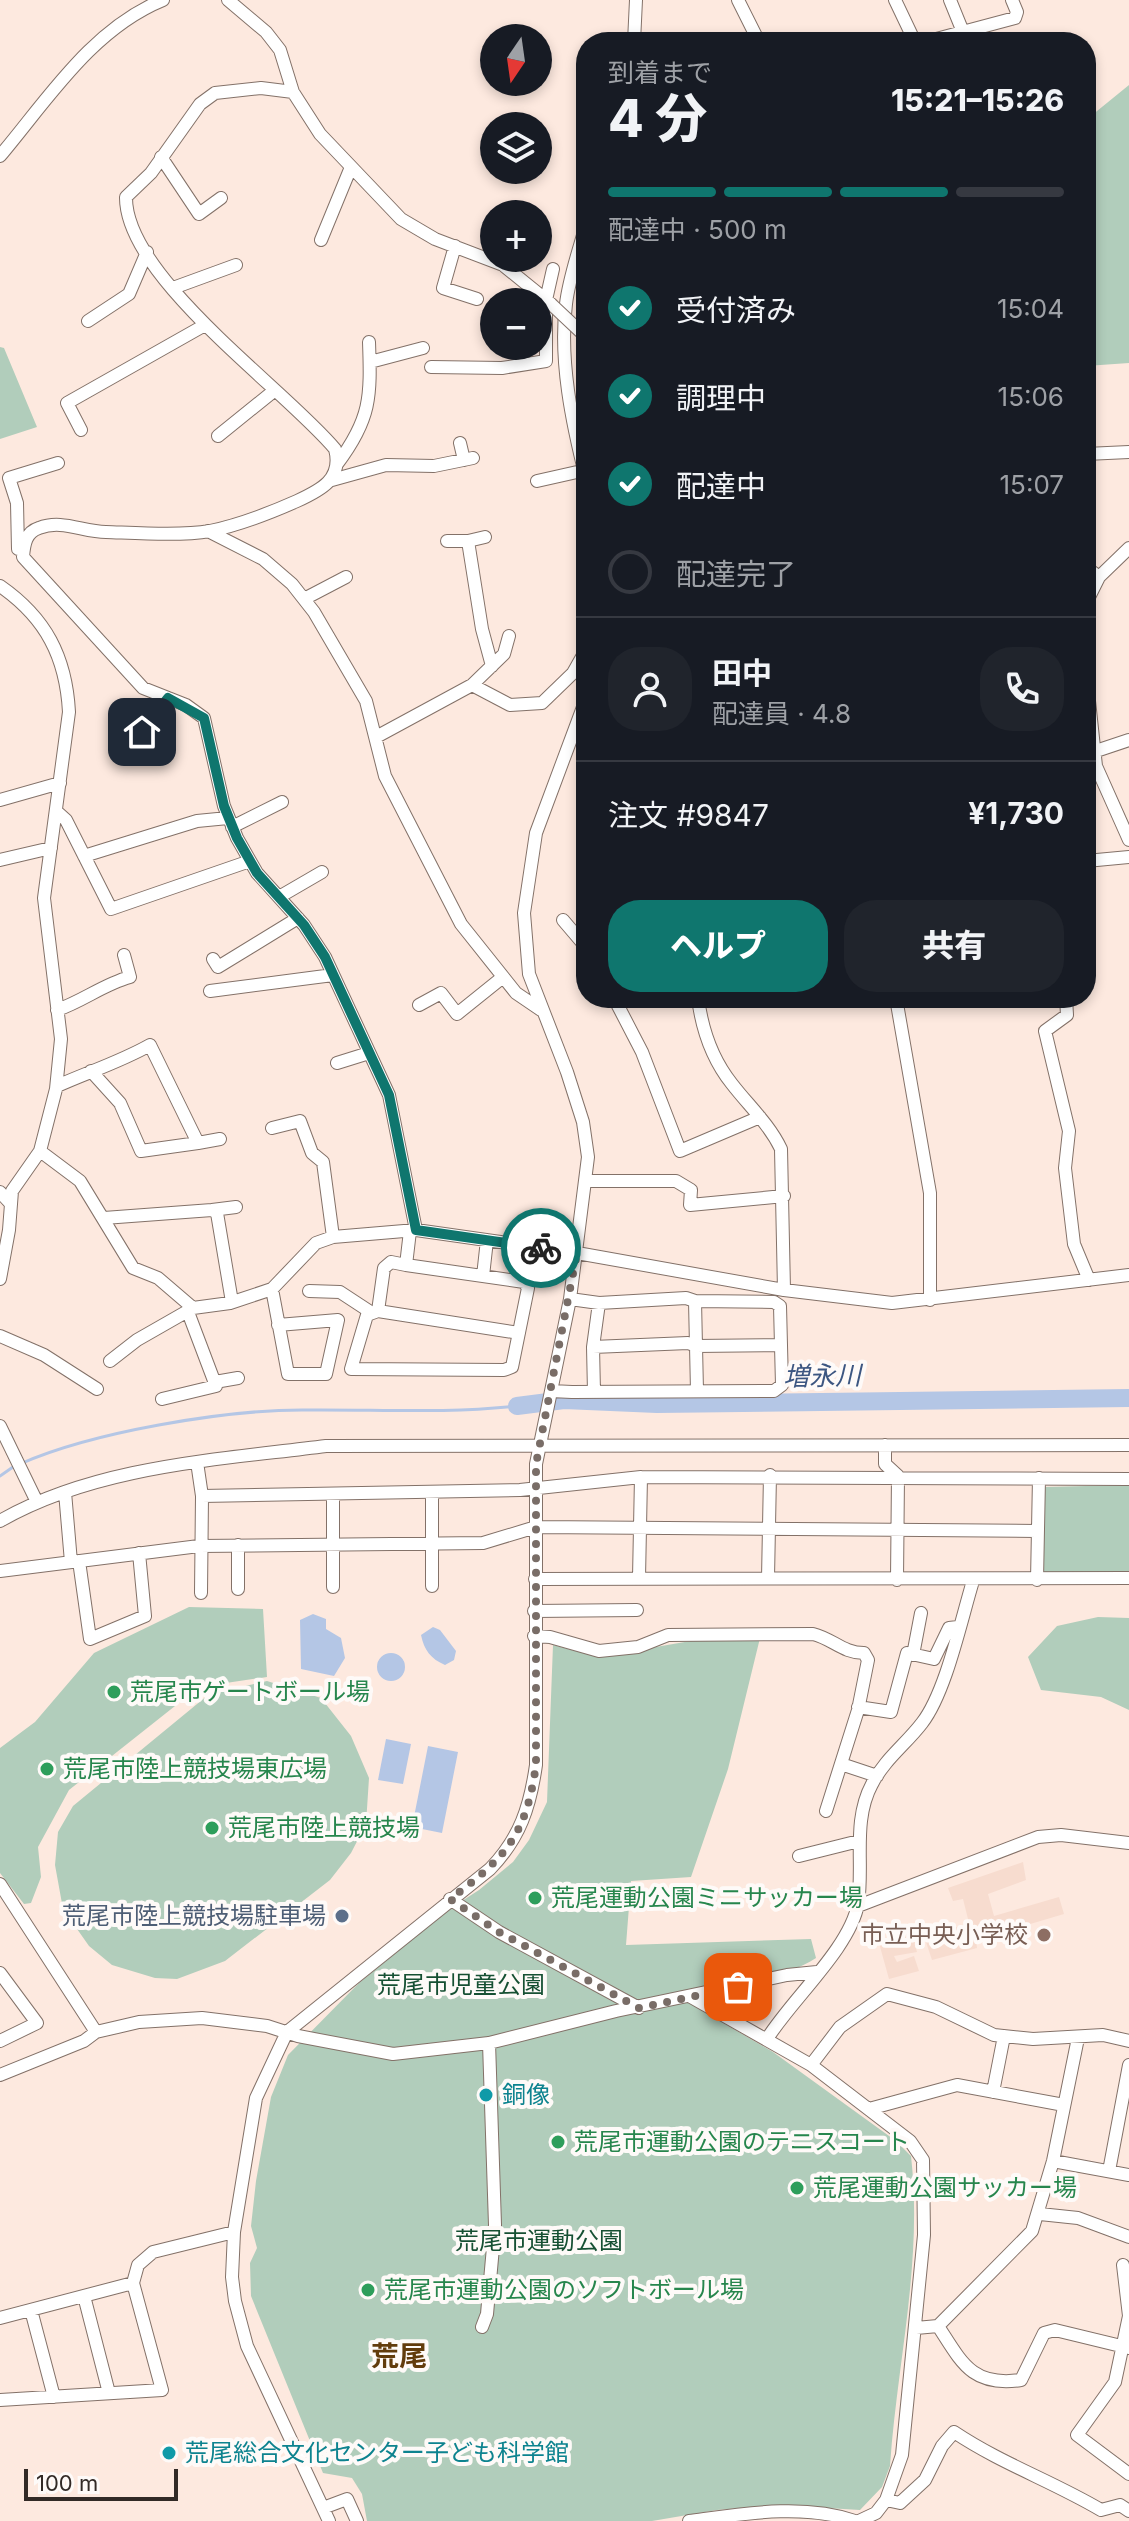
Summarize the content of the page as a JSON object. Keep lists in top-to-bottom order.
{
  "districts": ["荒尾"],
  "water": ["増永川"],
  "parks": ["荒尾市児童公園", "荒尾市運動公園"],
  "places": [
    "荒尾市ゲートボール場",
    "荒尾市陸上競技場東広場",
    "荒尾市陸上競技場",
    "荒尾運動公園ミニサッカー場",
    "荒尾市陸上競技場駐車場",
    "市立中央小学校",
    "銅像",
    "荒尾市運動公園のテニスコート",
    "荒尾運動公園サッカー場",
    "荒尾市運動公園のソフトボール場",
    "荒尾総合文化センター子ども科学館"
  ],
  "scale_bar": "100 m",
  "north": "bottom",
  "page": {
    "map_buttons": ["+", "−"],
    "heading": ["4 分", "到着まで", "15:21–15:26"],
    "panel": [
      "田中",
      "配達員 · 4.8",
      "注文 #9847",
      "¥1,730"
    ],
    "bar": "配達中 · 500 m",
    "list": [
      ["受付済み", "15:04"],
      ["調理中", "15:06"],
      ["配達中", "15:07"],
      "配達完了"
    ],
    "buttons": ["ヘルプ", "共有"],
    "scale": "100 m"
  }
}
